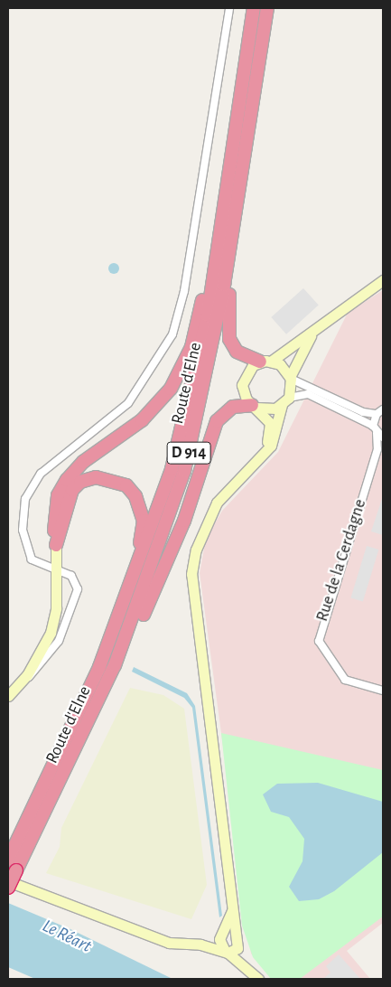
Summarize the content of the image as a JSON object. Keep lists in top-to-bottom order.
{
  "streets": {
    "highway": ["Route d'Elne", "D 914"],
    "street": ["Rue de la Cerdagne"]
  },
  "water": ["Le Réart"]
}
